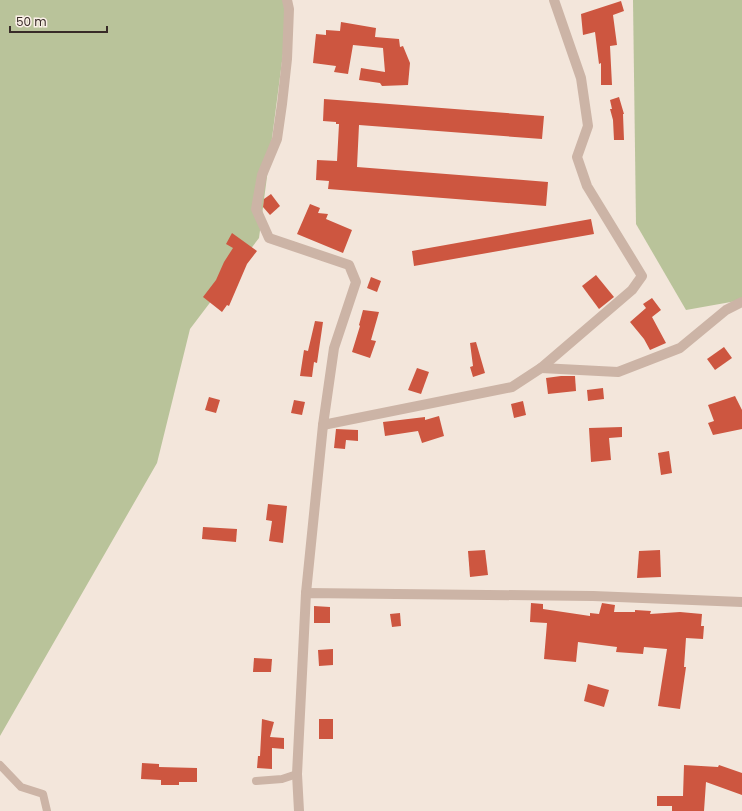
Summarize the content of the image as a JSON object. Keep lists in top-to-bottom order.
{
  "scale_bar": "50 m"
}
